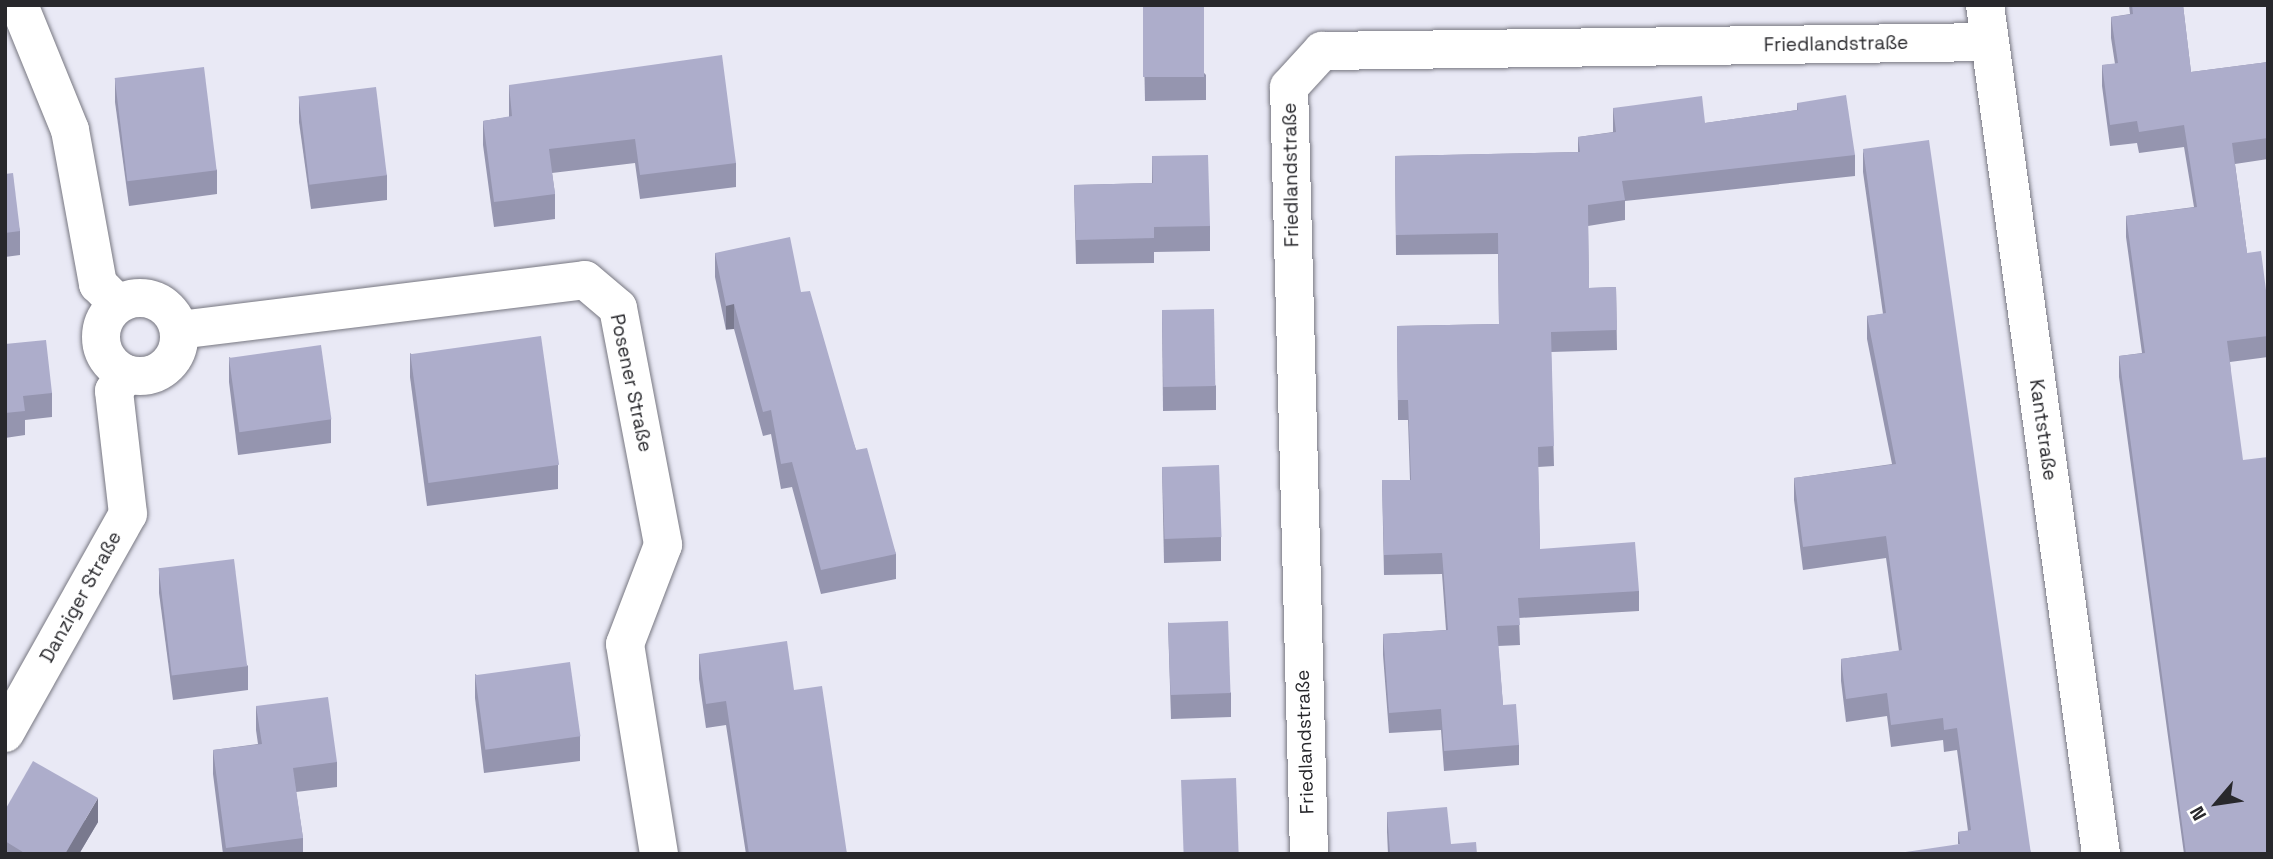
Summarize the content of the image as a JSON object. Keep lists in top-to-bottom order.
{
  "streets": {
    "street": [
      "Friedlandstraße",
      "Posener Straße",
      "Kantstraße",
      "Danziger Straße"
    ]
  },
  "crossings": [
    ["Friedlandstraße", "Kantstraße"],
    ["Posener Straße", "Danziger Straße"]
  ],
  "north": "bottom left"
}
